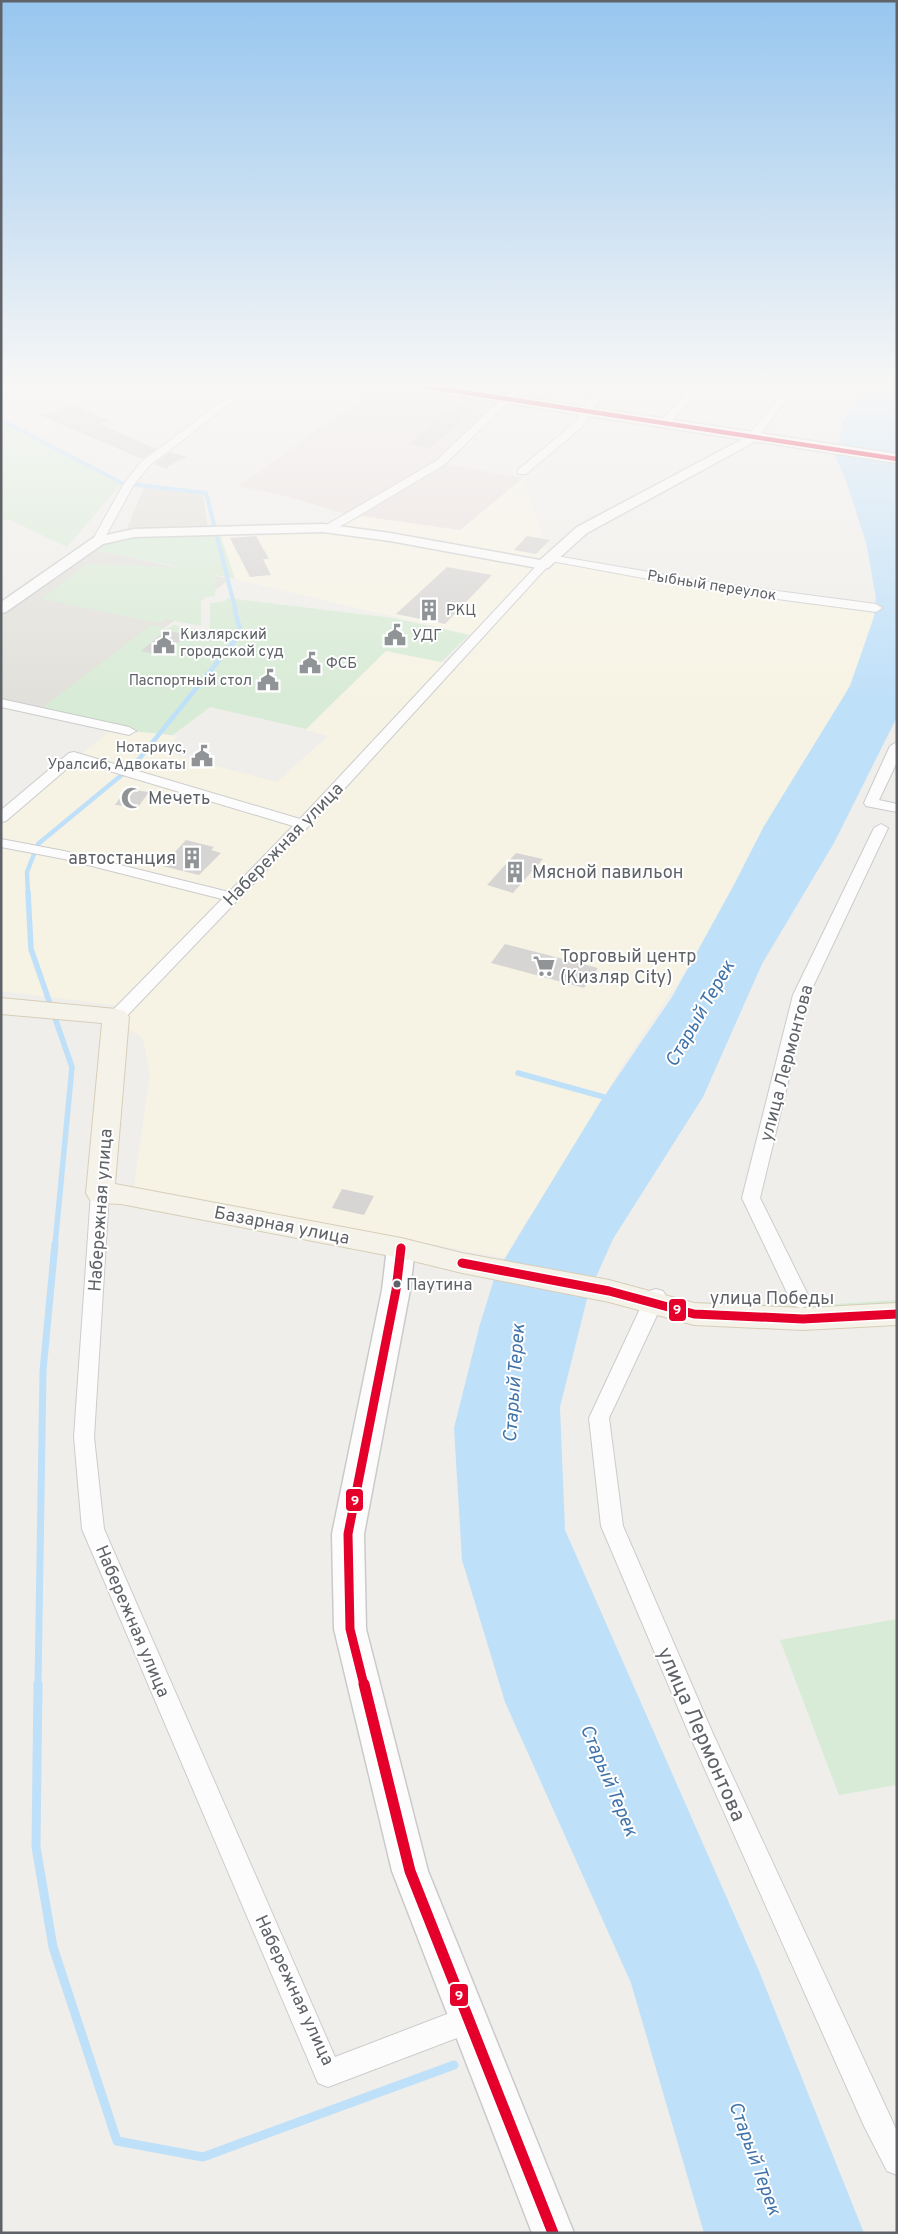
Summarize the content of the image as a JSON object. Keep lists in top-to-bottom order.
{
  "streets": {
    "main road": ["Набережная улица", "Базарная улица", "улица Победы"],
    "street": ["Рыбный переулок", "улица Лермонтова"]
  },
  "crossings": [
    ["Рыбный переулок", "Набережная улица"],
    ["Набережная улица", "Базарная улица"],
    ["улица Лермонтова", "улица Победы"],
    ["Базарная улица", "улица Победы"]
  ],
  "water": ["Старый Терек"],
  "places": {
    "building": ["РКЦ", "автостанция", "Мясной павильон"],
    "public building": [
      "УДГ",
      "Кизлярский городской суд",
      "ФСБ",
      "Паспортный стол",
      "Нотариус, Уралсиб, Адвокаты"
    ],
    "mosque": ["Мечеть"],
    "supermarket": ["Торговый центр (Кизляр City)"],
    "other": ["Паутина"]
  },
  "lines": ["transit line 9"]
}
